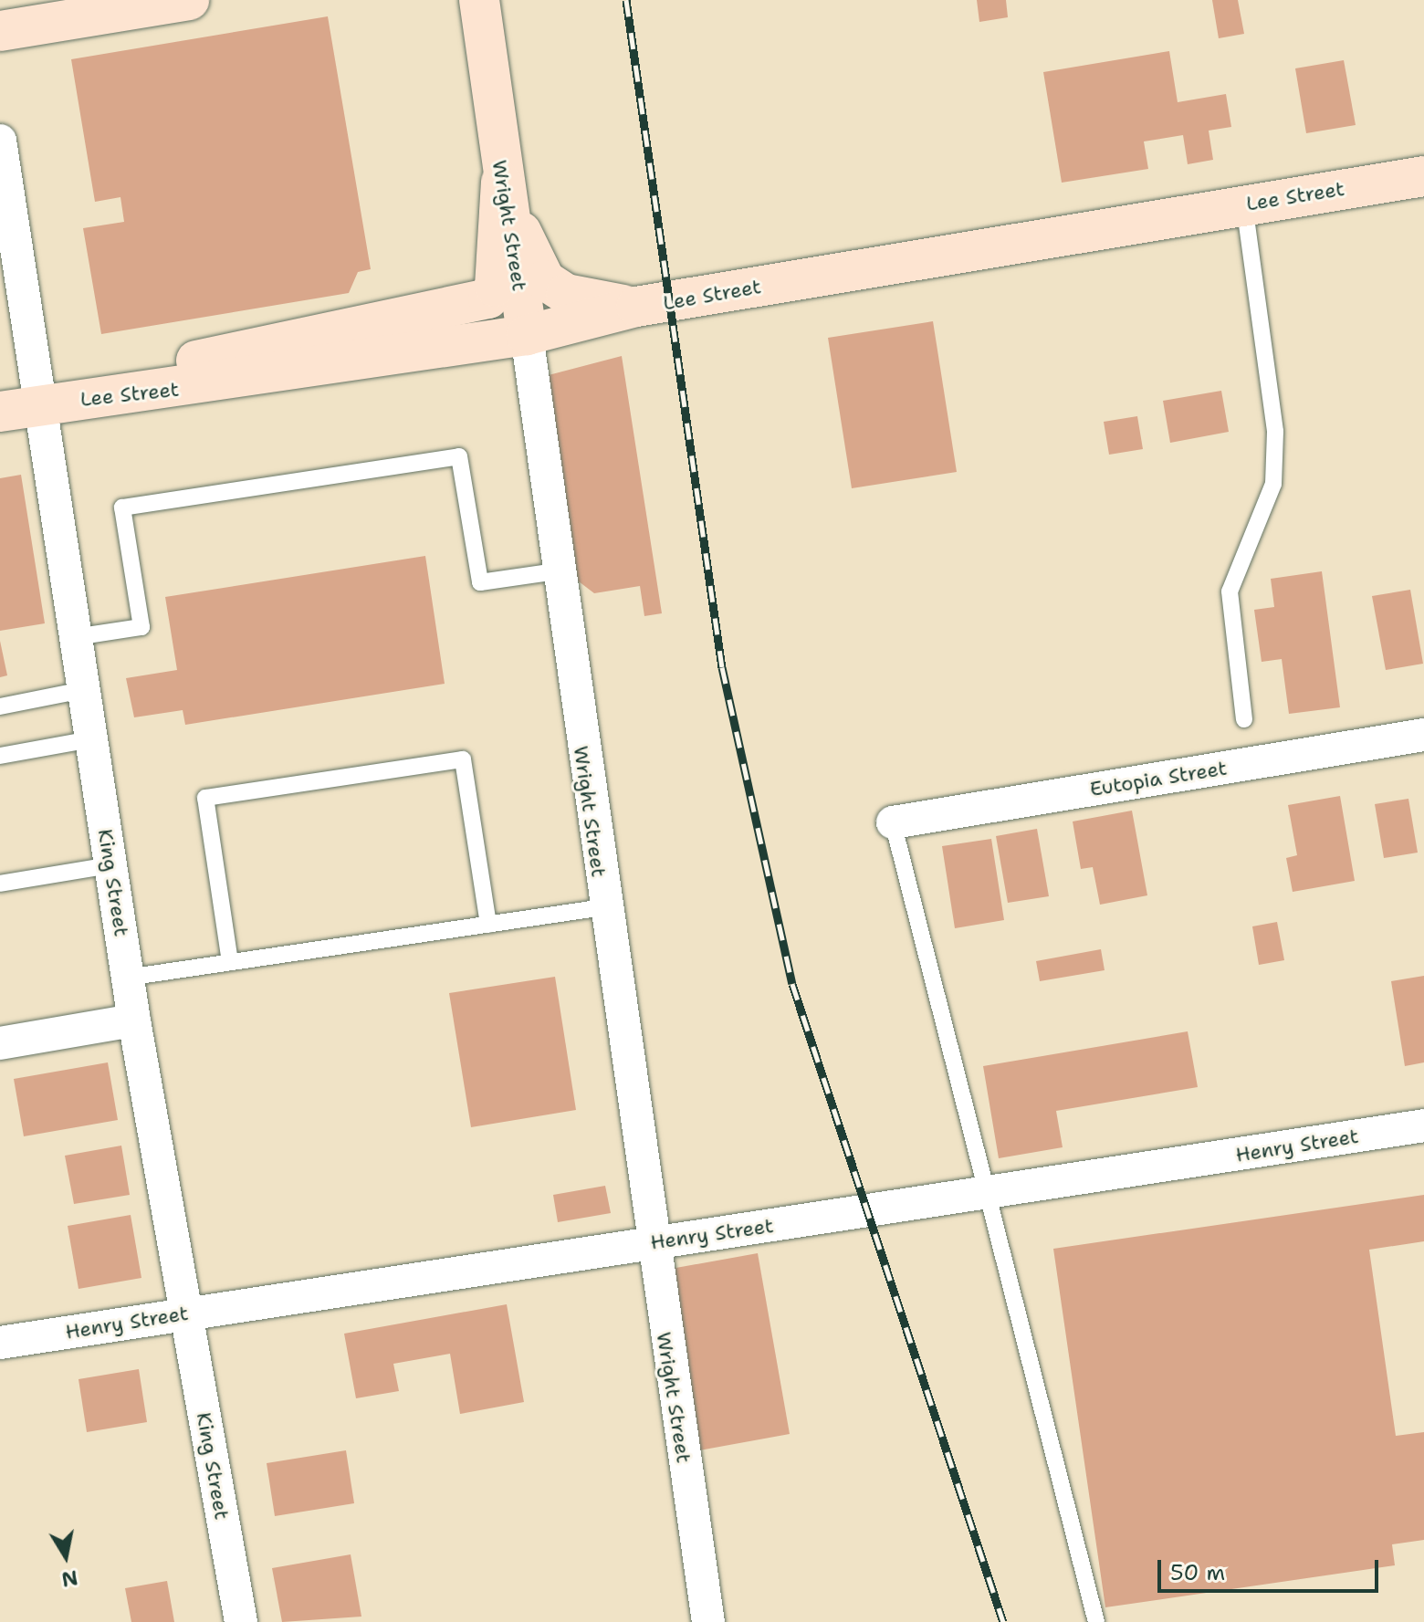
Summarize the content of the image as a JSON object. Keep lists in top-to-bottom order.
{
  "streets": {
    "main road": ["Lee Street", "Wright Street"],
    "street": ["Eutopia Street", "King Street", "Henry Street"]
  },
  "crossings": [
    ["Lee Street", "Wright Street"],
    ["Lee Street", "King Street"],
    ["Wright Street", "Henry Street"],
    ["King Street", "Henry Street"]
  ],
  "scale_bar": "50 m",
  "north": "bottom"
}
